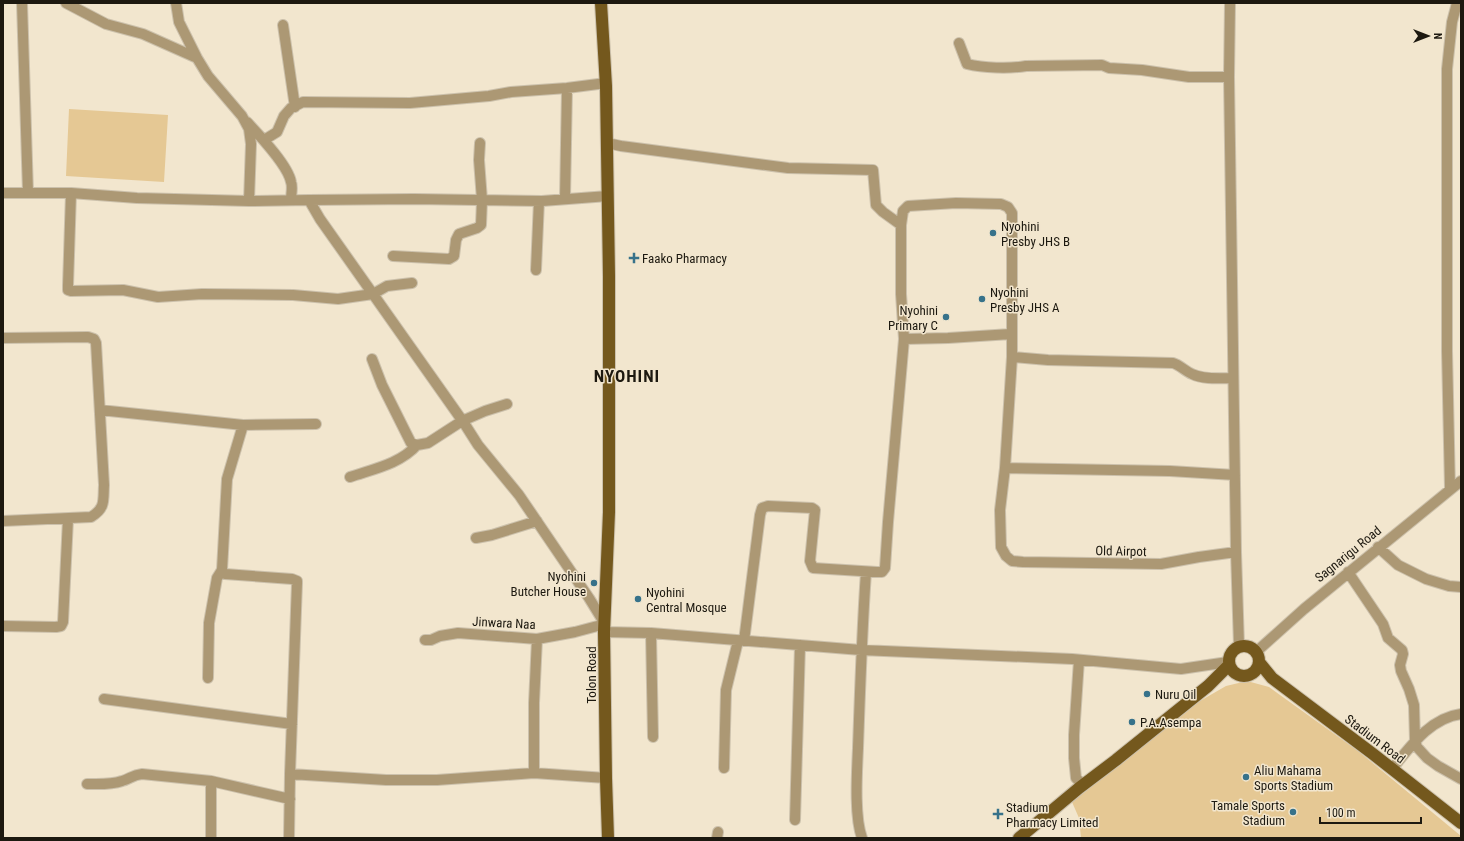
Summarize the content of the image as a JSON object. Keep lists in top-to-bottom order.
{
  "streets": {
    "main road": ["Tolon Road", "Stadium Road"],
    "street": ["Old Airpot", "Sagnarigu Road", "Jinwara Naa"]
  },
  "crossings": [
    ["Sagnarigu Road", "Jinwara Naa"],
    ["Sagnarigu Road", "Stadium Road"],
    ["Jinwara Naa", "Tolon Road"],
    ["Jinwara Naa", "Stadium Road"]
  ],
  "districts": ["NYOHINI"],
  "places": {
    "other": [
      "Nyohini Presby JHS B",
      "Nyohini Presby JHS A",
      "Nyohini Primary C",
      "Nyohini Butcher House",
      "Nyohini Central Mosque",
      "Nuru Oil",
      "P.A.Asempa",
      "Aliu Mahama Sports Stadium",
      "Tamale Sports Stadium"
    ],
    "health": ["Faako Pharmacy", "Stadium Pharmacy Limited"]
  },
  "scale_bar": "100 m",
  "north": "right"
}
